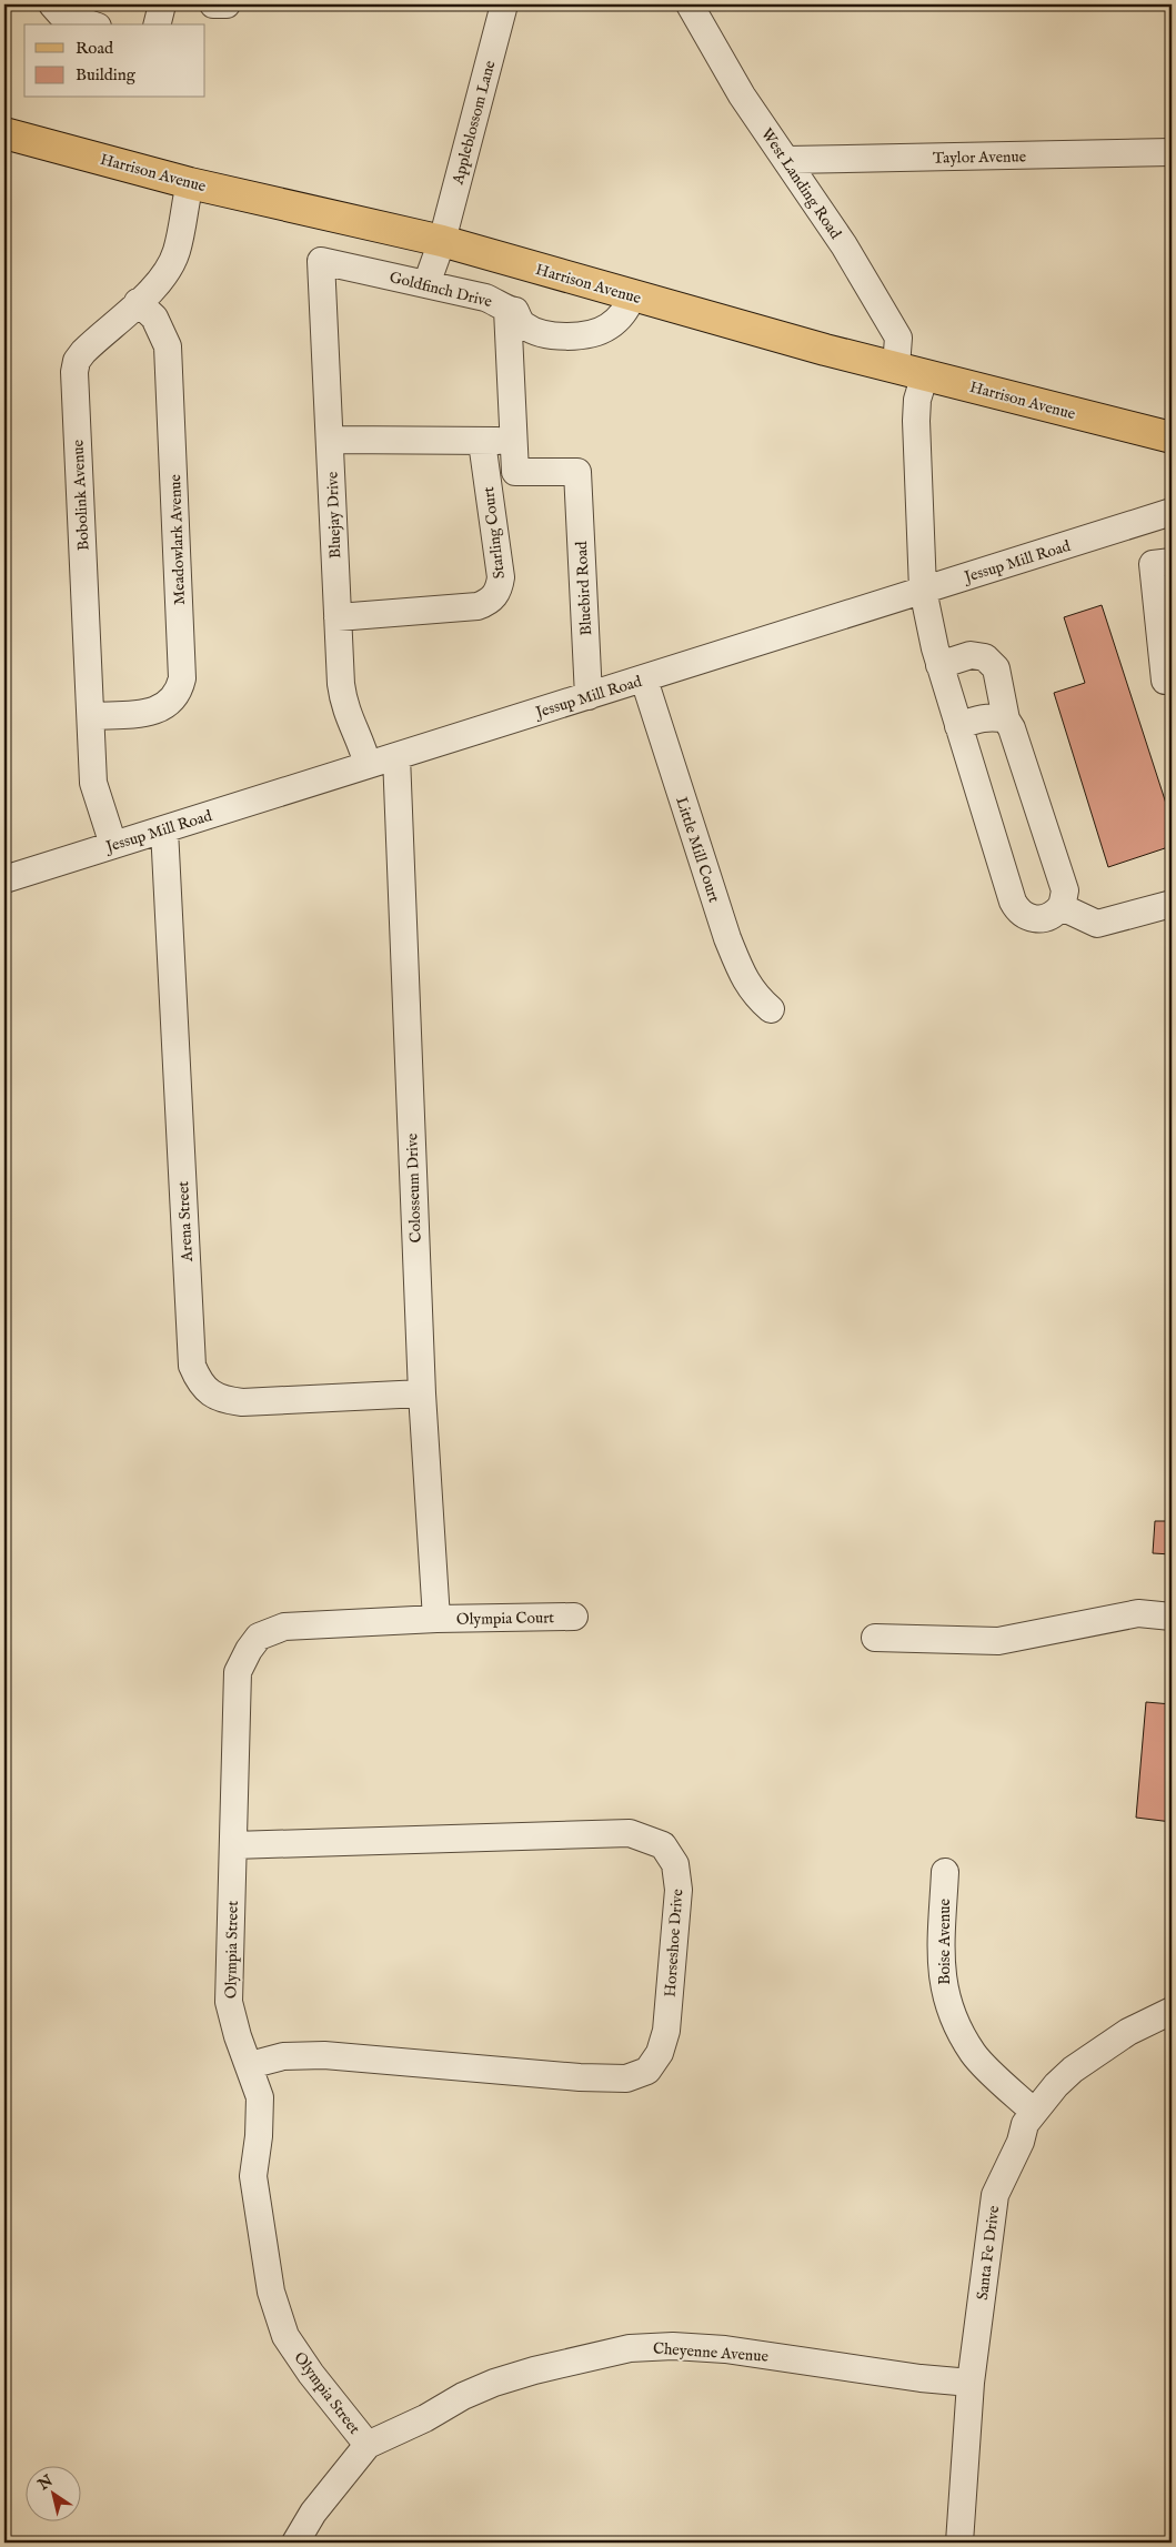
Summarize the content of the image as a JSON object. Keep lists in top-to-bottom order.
{
  "streets": {
    "main road": ["Harrison Avenue"],
    "street": [
      "Appleblossom Lane",
      "Taylor Avenue",
      "West Landing Road",
      "Goldfinch Drive",
      "Bobolink Avenue",
      "Bluejay Drive",
      "Starling Court",
      "Meadowlark Avenue",
      "Jessup Mill Road",
      "Bluebird Road",
      "Little Mill Court",
      "Colosseum Drive",
      "Arena Street",
      "Olympia Court",
      "Boise Avenue",
      "Horseshoe Drive",
      "Olympia Street",
      "Santa Fe Drive",
      "Cheyenne Avenue"
    ]
  },
  "crossings": [
    ["Appleblossom Lane", "Harrison Avenue"],
    ["Appleblossom Lane", "Goldfinch Drive"],
    ["Taylor Avenue", "West Landing Road"],
    ["Harrison Avenue", "West Landing Road"],
    ["Harrison Avenue", "Goldfinch Drive"],
    ["Harrison Avenue", "Bobolink Avenue"],
    ["Goldfinch Drive", "Bluejay Drive"],
    ["Bobolink Avenue", "Meadowlark Avenue"],
    ["Bobolink Avenue", "Jessup Mill Road"],
    ["Bluejay Drive", "Starling Court"],
    ["Bluejay Drive", "Jessup Mill Road"],
    ["Jessup Mill Road", "Bluebird Road"],
    ["Jessup Mill Road", "Little Mill Court"],
    ["Jessup Mill Road", "Colosseum Drive"],
    ["Jessup Mill Road", "Arena Street"],
    ["Colosseum Drive", "Arena Street"],
    ["Colosseum Drive", "Olympia Court"],
    ["Colosseum Drive", "Olympia Street"],
    ["Olympia Court", "Olympia Street"],
    ["Boise Avenue", "Santa Fe Drive"],
    ["Horseshoe Drive", "Olympia Street"],
    ["Olympia Street", "Cheyenne Avenue"],
    ["Santa Fe Drive", "Cheyenne Avenue"]
  ],
  "legend": ["Road", "Building"],
  "north": "top left"
}
